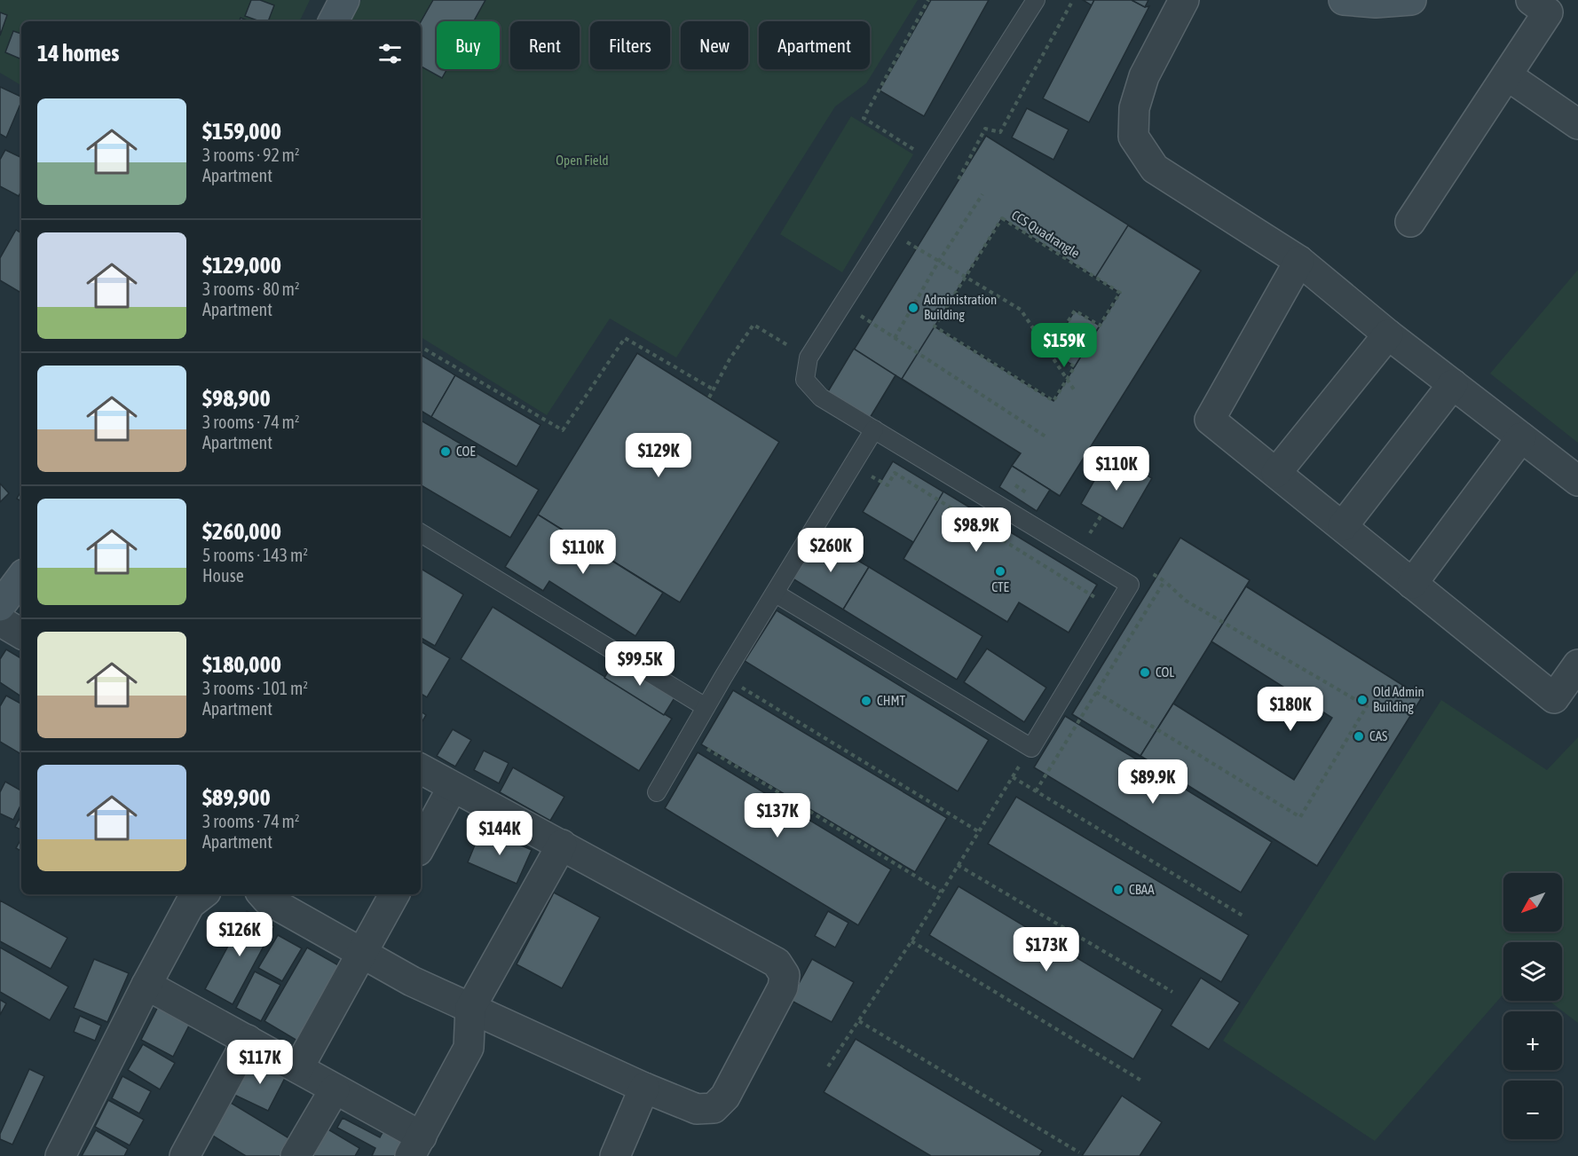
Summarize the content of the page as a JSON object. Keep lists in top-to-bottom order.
{
  "streets": {
    "path": ["CCS Quadrangle"]
  },
  "parks": ["Open Field"],
  "places": [
    "Administration Building",
    "COE",
    "CTE",
    "COL",
    "Old Admin Building",
    "CHMT",
    "CAS",
    "CBAA"
  ],
  "north": "bottom left",
  "page": {
    "chip": [
      "Buy",
      "Rent",
      "Filters",
      "New",
      "Apartment"
    ],
    "heading": "14 homes",
    "list": [
      {
        "name": "$159,000",
        "note": "3 rooms · 92 m² · Apartment"
      },
      {
        "name": "$129,000",
        "note": "3 rooms · 80 m² · Apartment"
      },
      {
        "name": "$98,900",
        "note": "3 rooms · 74 m² · Apartment"
      },
      {
        "name": "$260,000",
        "note": "5 rooms · 143 m² · House"
      },
      {
        "name": "$180,000",
        "note": "3 rooms · 101 m² · Apartment"
      },
      {
        "name": "$89,900",
        "note": "3 rooms · 74 m² · Apartment"
      }
    ],
    "price": [
      "$159K",
      "$129K",
      "$110K",
      "$98.9K",
      "$260K",
      "$110K",
      "$99.5K",
      "$180K",
      "$89.9K",
      "$137K",
      "$144K",
      "$126K",
      "$173K",
      "$117K"
    ],
    "map_buttons": ["+", "−"]
  }
}
